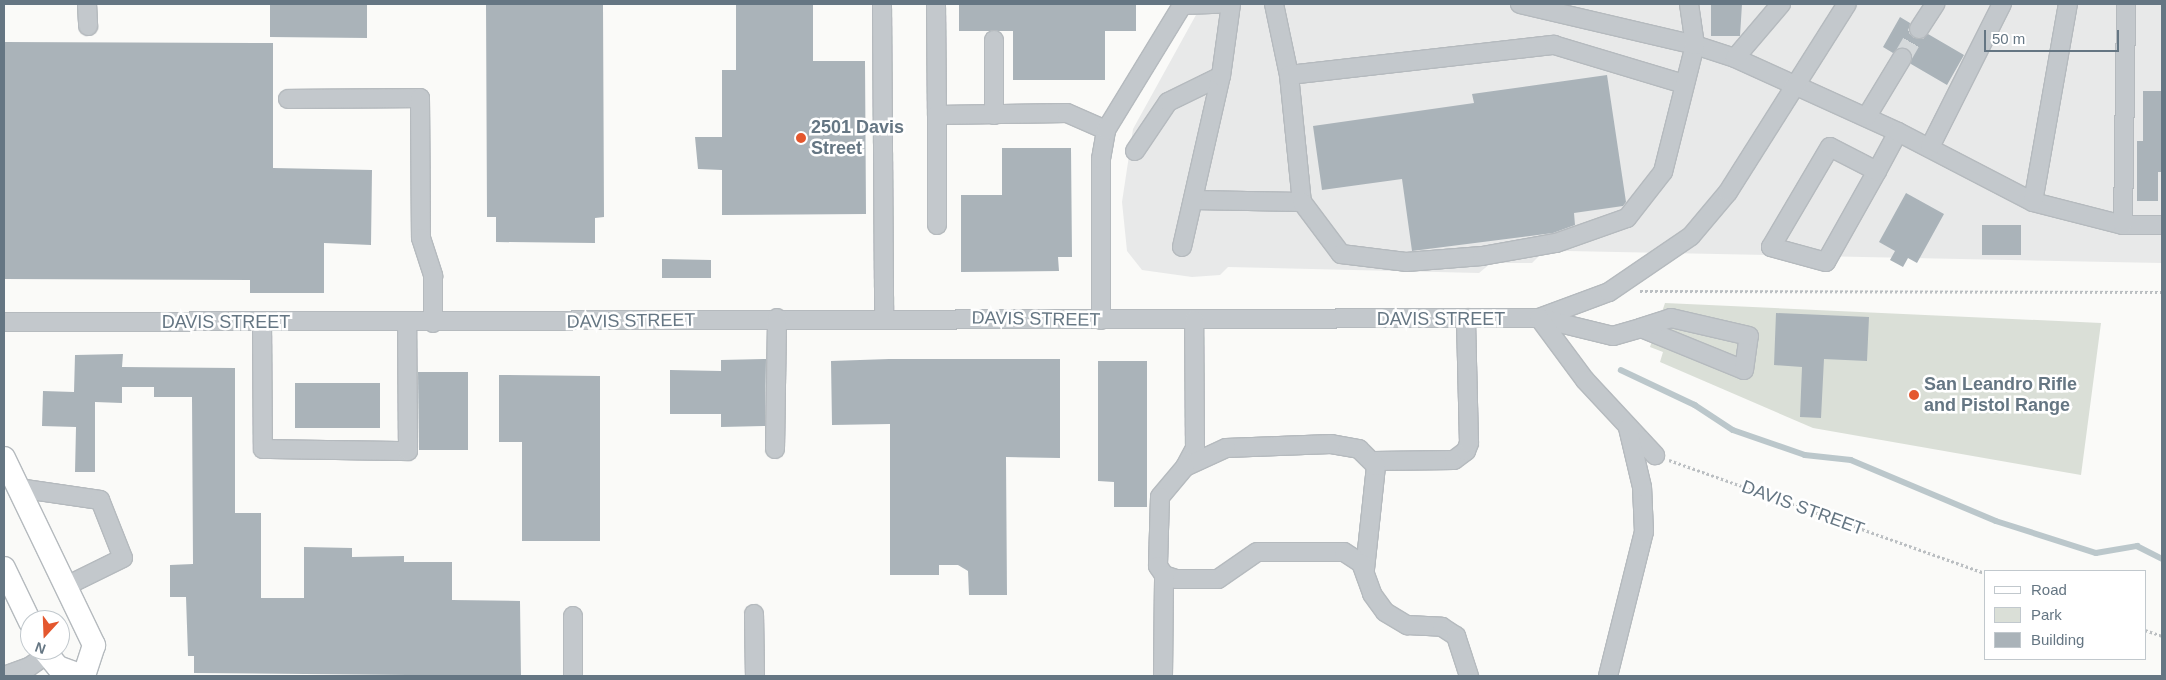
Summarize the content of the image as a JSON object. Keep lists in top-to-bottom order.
{
  "streets": {
    "street": ["DAVIS STREET"]
  },
  "places": ["2501 Davis Street", "San Leandro Rifle and Pistol Range"],
  "legend": ["Road", "Park", "Building"],
  "scale_bar": "50 m",
  "north": "bottom"
}
